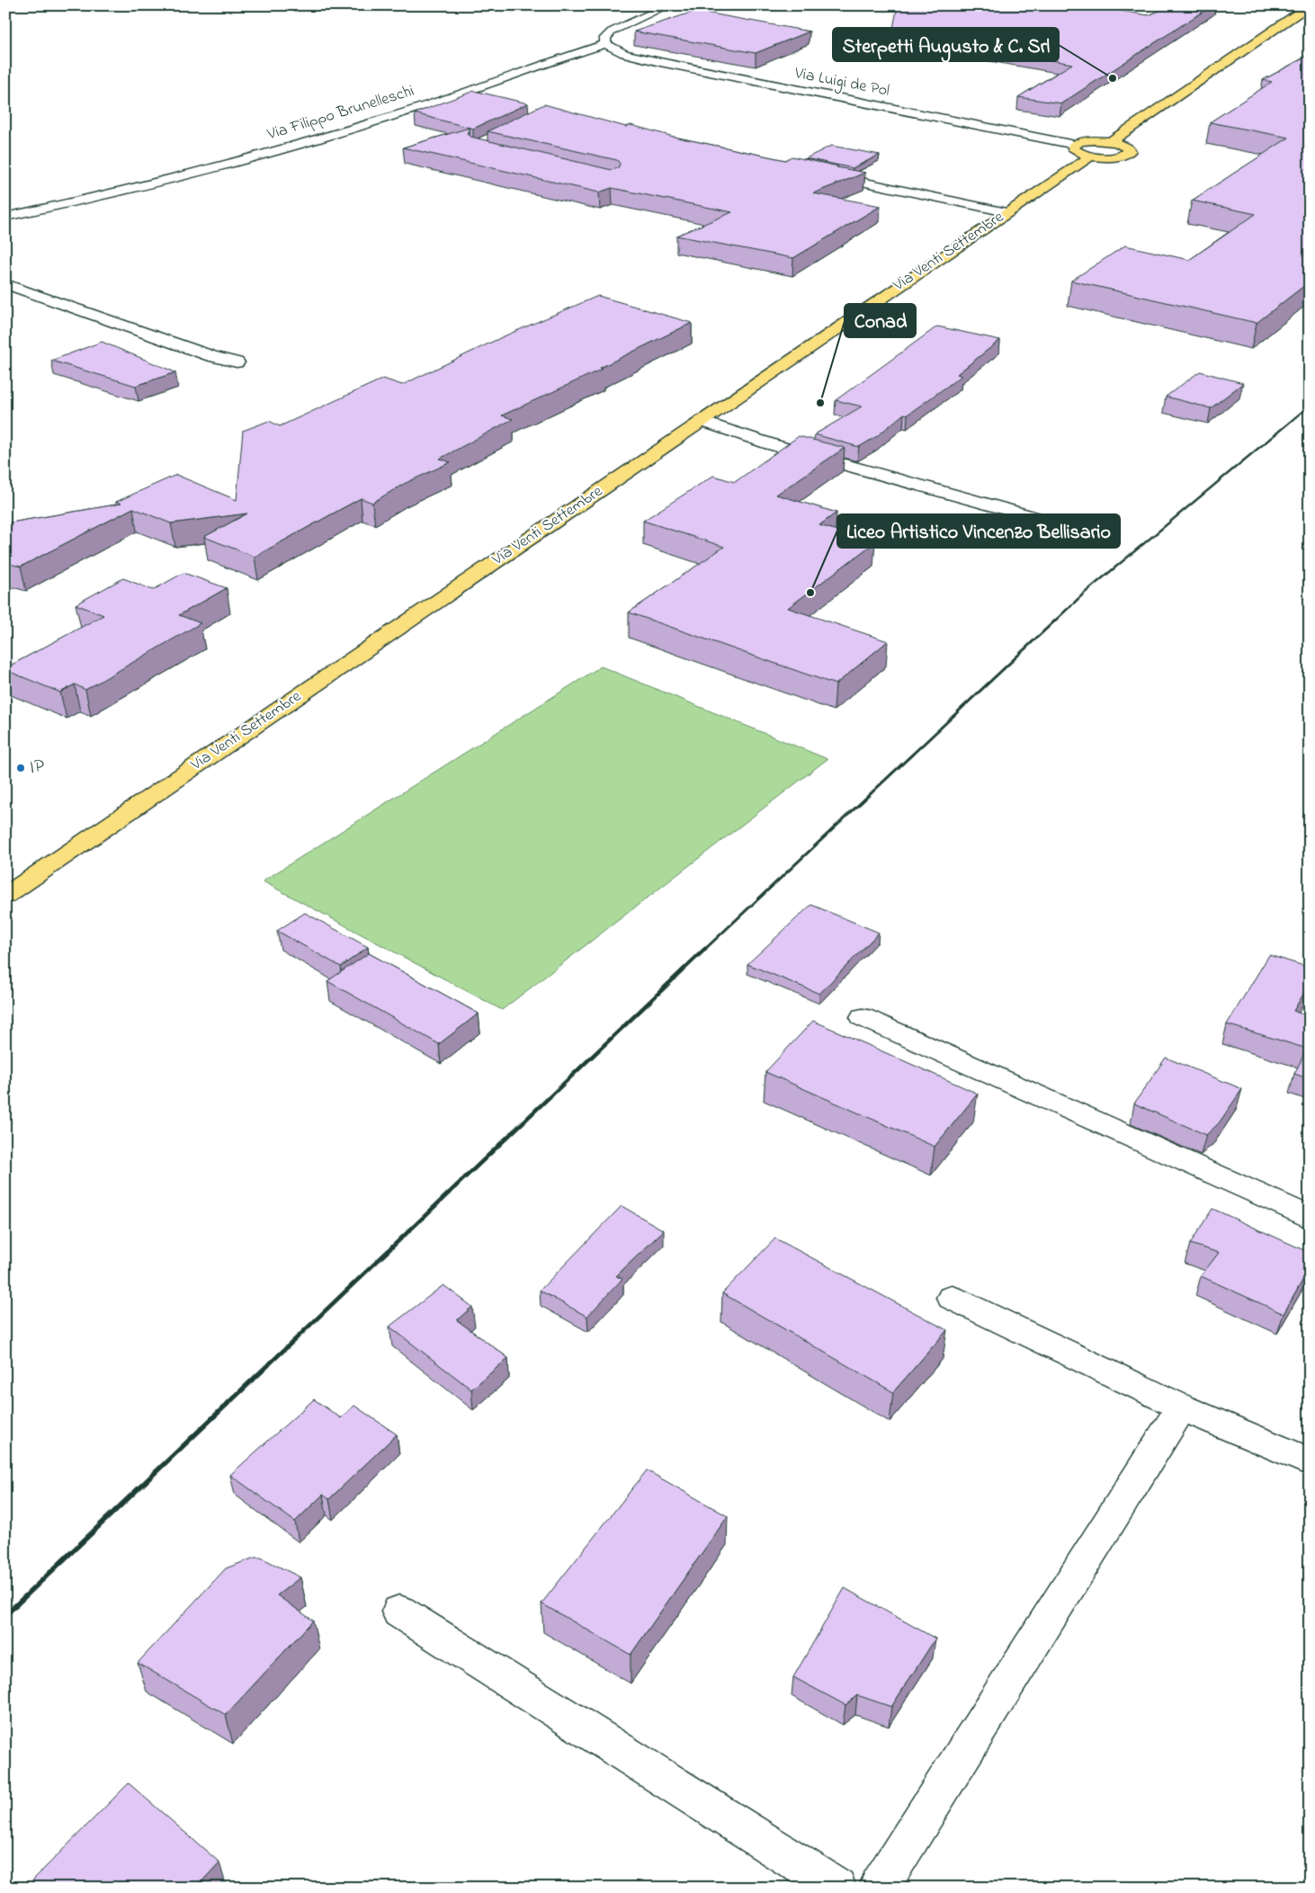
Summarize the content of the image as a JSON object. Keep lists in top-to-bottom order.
{
  "streets": {
    "main road": ["Via Venti Settembre"],
    "street": ["Via Luigi de Pol", "Via Filippo Brunelleschi"]
  },
  "crossings": [
    ["Via Luigi de Pol", "Via Filippo Brunelleschi"]
  ],
  "places": [
    "Sterpetti Augusto & C. Srl",
    "Conad",
    "Liceo Artistico Vincenzo Bellisario",
    "IP"
  ]
}
